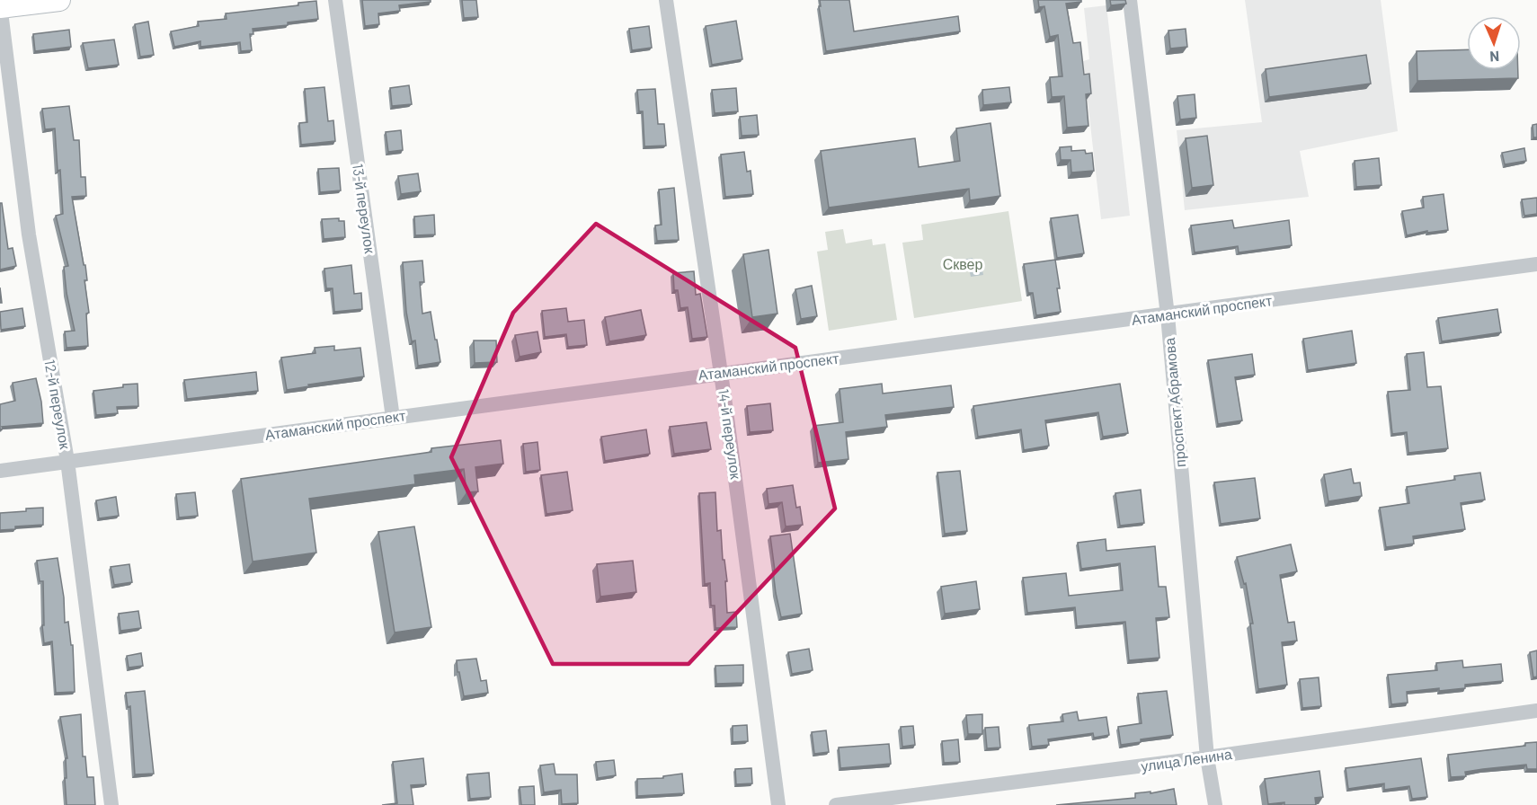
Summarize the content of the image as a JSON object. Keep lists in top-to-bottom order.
{
  "streets": {
    "street": [
      "13-й переулок",
      "Атаманский проспект",
      "проспект Абрамова",
      "12-й переулок",
      "14-й переулок",
      "улица Ленина"
    ]
  },
  "crossings": [
    ["13-й переулок", "Атаманский проспект"],
    ["Атаманский проспект", "проспект Абрамова"],
    ["Атаманский проспект", "12-й переулок"],
    ["Атаманский проспект", "14-й переулок"],
    ["проспект Абрамова", "улица Ленина"]
  ],
  "parks": ["Сквер"],
  "north": "bottom"
}
